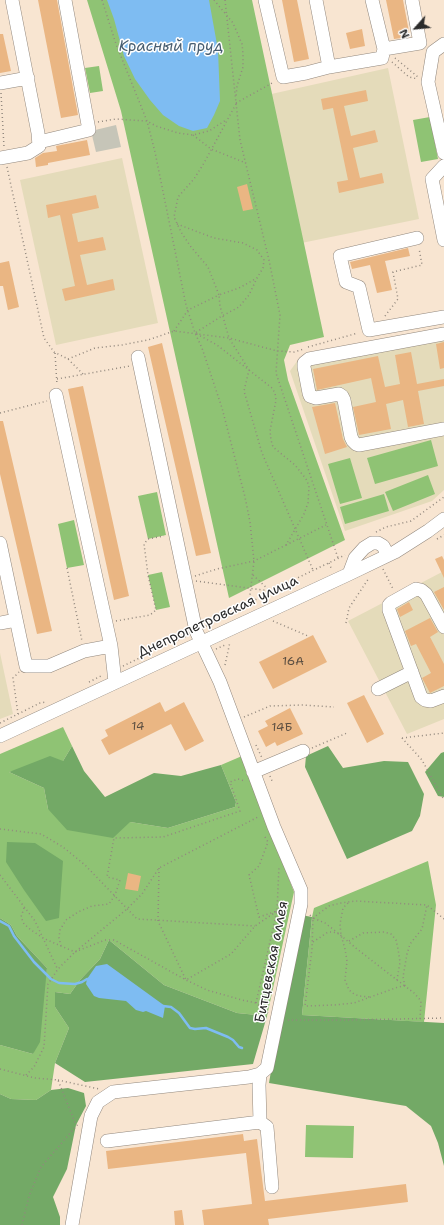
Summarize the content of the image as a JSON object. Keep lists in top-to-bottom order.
{
  "streets": {
    "street": ["Днепропетровская улица", "Битцевская аллея"]
  },
  "crossings": [
    ["Днепропетровская улица", "Битцевская аллея"]
  ],
  "water": ["Красный пруд"],
  "house_numbers": ["16А", "14", "14Б"],
  "north": "bottom left"
}
